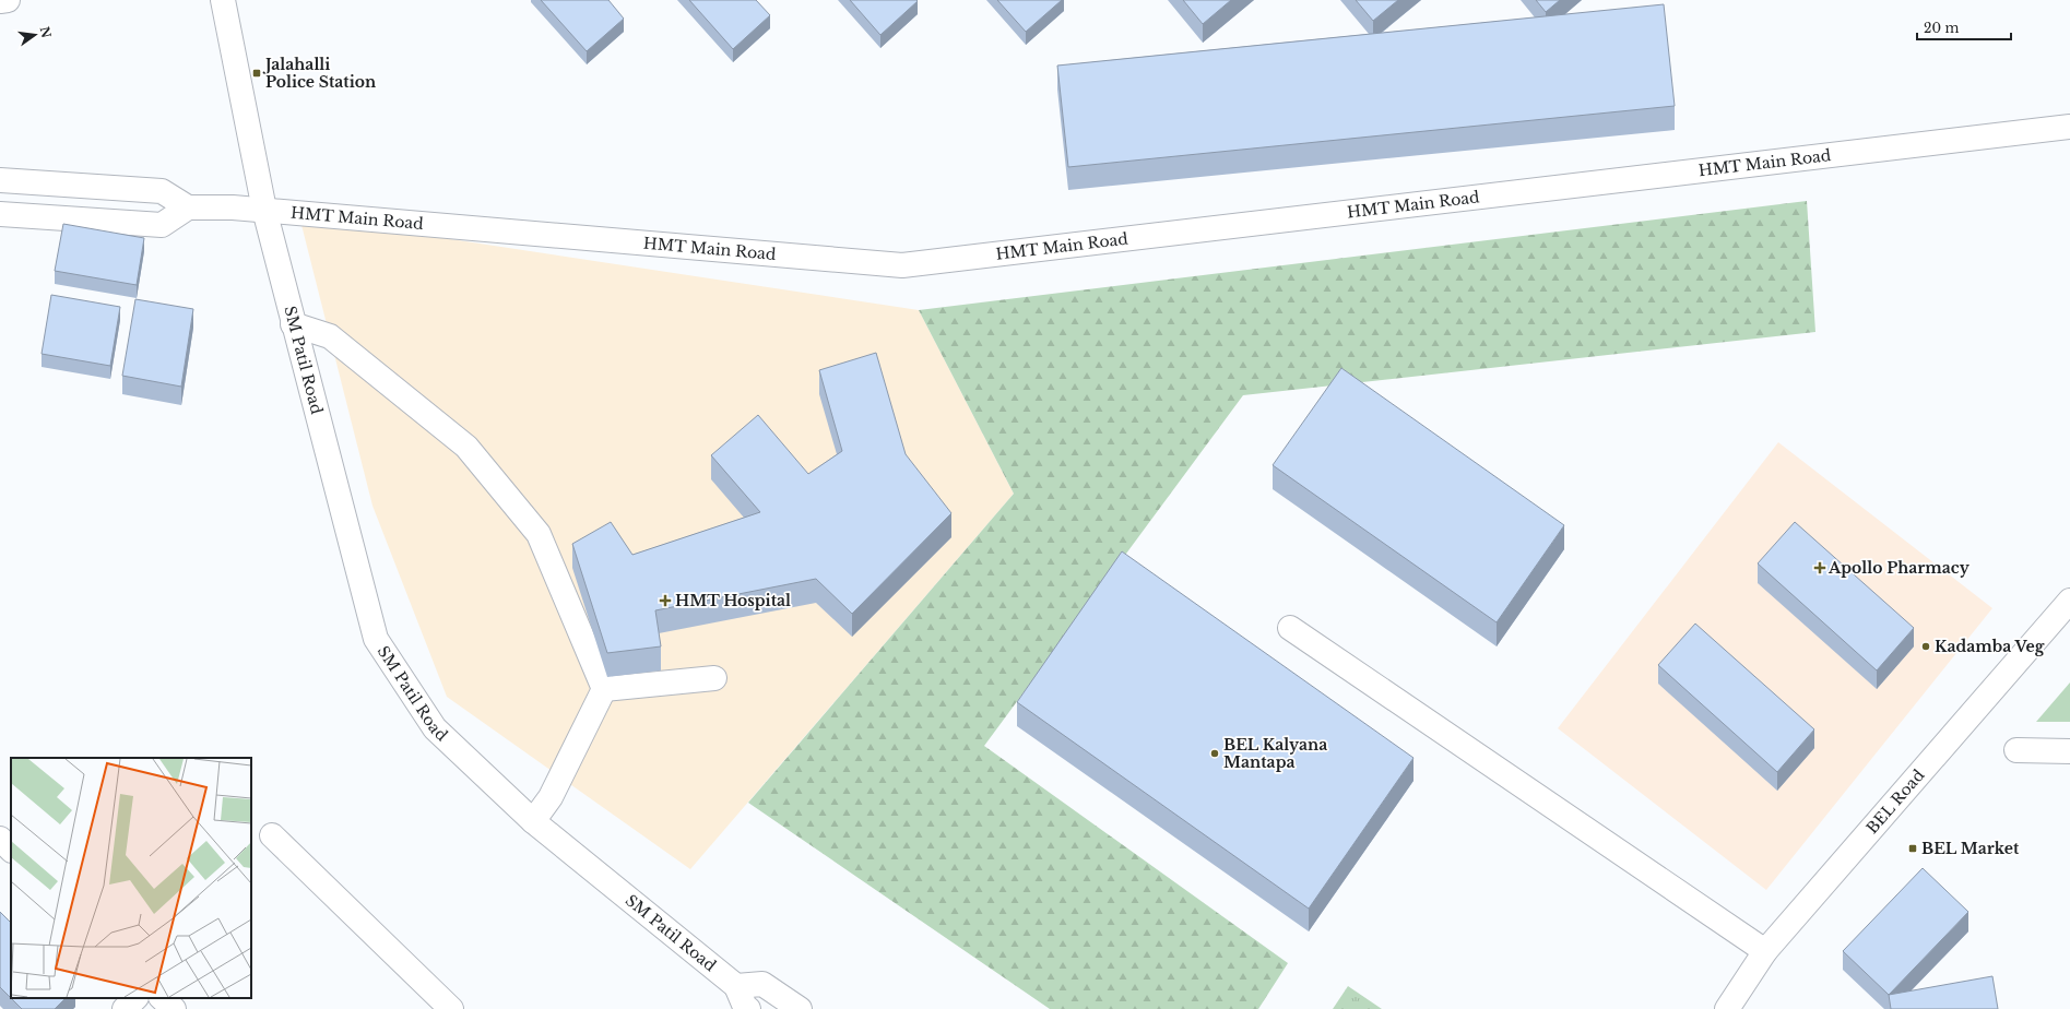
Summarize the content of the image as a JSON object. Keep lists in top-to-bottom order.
{
  "streets": {
    "street": ["HMT Main Road", "SM Patil Road", "BEL Road"]
  },
  "crossings": [
    ["HMT Main Road", "SM Patil Road"]
  ],
  "places": {
    "transit": ["Jalahalli Police Station", "BEL Market"],
    "health": ["Apollo Pharmacy", "HMT Hospital"],
    "other": ["Kadamba Veg", "BEL Kalyana Mantapa"]
  },
  "scale_bar": "20 m",
  "north": "right"
}
